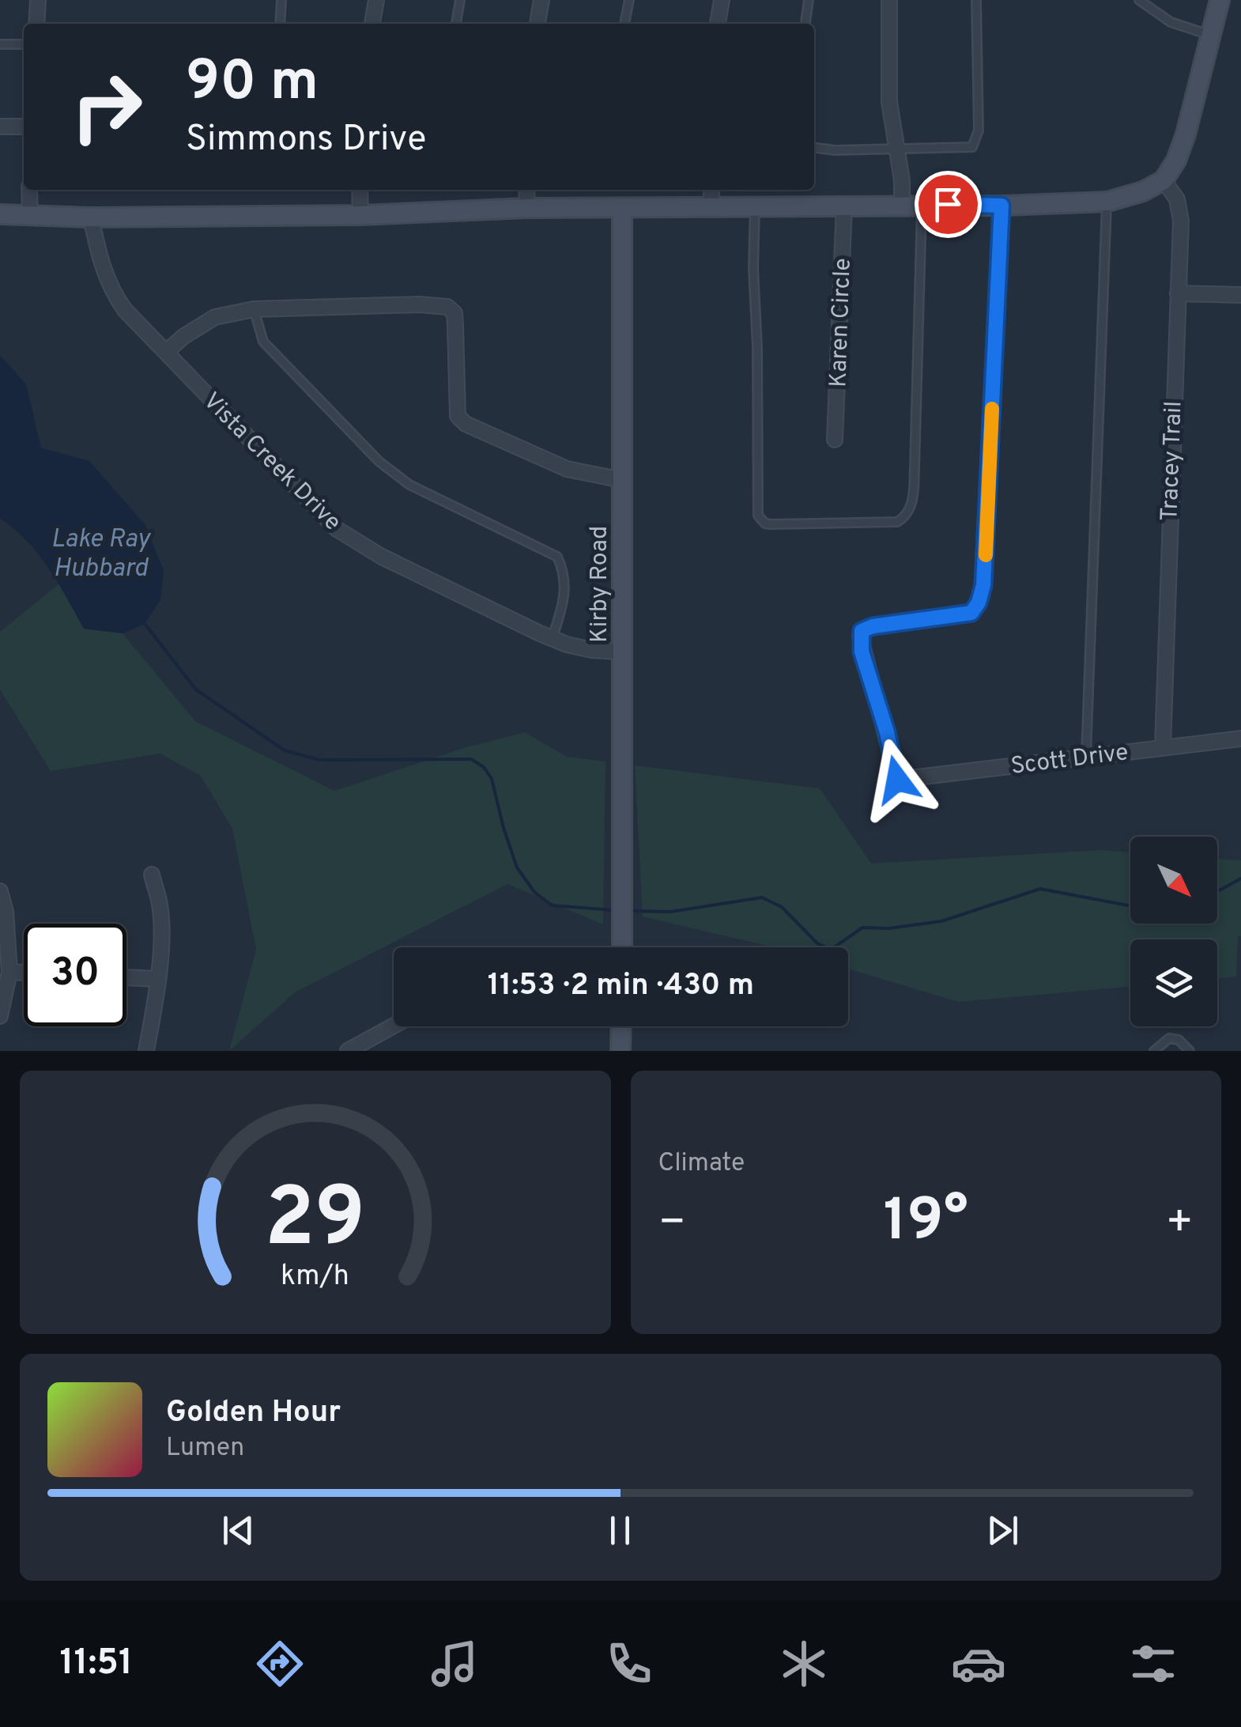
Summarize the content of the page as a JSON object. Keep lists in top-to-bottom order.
{
  "streets": {
    "street": [
      "Karen Circle",
      "Vista Creek Drive",
      "Tracey Trail",
      "Kirby Road",
      "Scott Drive"
    ]
  },
  "crossings": [
    ["Vista Creek Drive", "Kirby Road"],
    ["Tracey Trail", "Scott Drive"]
  ],
  "water": ["Lake Ray Hubbard"],
  "north": "bottom right",
  "page": {
    "turn": ["90 m", "Simmons Drive"],
    "limit": "30",
    "trip": "11:53 · 2 min · 430 m",
    "tile": "Climate",
    "heat": ["−", "19°", "+"],
    "song": ["Golden Hour", "Lumen"],
    "tabs": "11:51",
    "gauge": ["29", "km/h"]
  }
}
